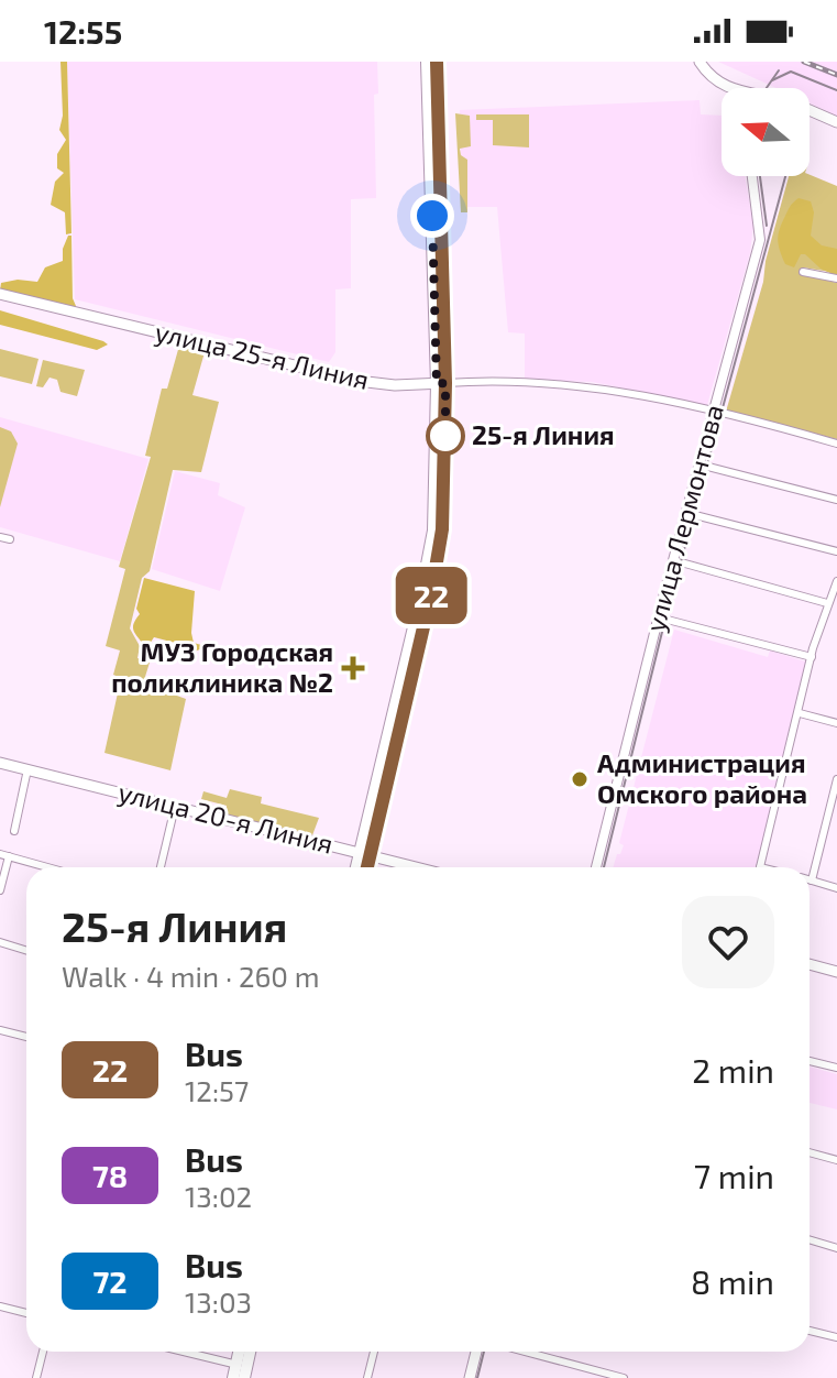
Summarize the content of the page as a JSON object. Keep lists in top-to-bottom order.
{
  "streets": {
    "main road": ["улица 25-я Линия", "улица 20-я Линия"],
    "street": ["улица Лермонтова"]
  },
  "crossings": [
    ["улица 25-я Линия", "улица Лермонтова"]
  ],
  "places": {
    "other": ["25-я Линия", "Администрация Омского района"],
    "health": ["МУЗ Городская поликлиника №2"]
  },
  "lines": ["bus line 22"],
  "north": "left",
  "page": {
    "status": "12:55",
    "on_map": "22",
    "heading": ["25-я Линия", "Walk · 4 min · 260 m"],
    "list": [
      {
        "mark": "22",
        "name": "Bus",
        "note": "12:57",
        "value": "2 min"
      },
      {
        "mark": "78",
        "name": "Bus",
        "note": "13:02",
        "value": "7 min"
      },
      {
        "mark": "72",
        "name": "Bus",
        "note": "13:03",
        "value": "8 min"
      }
    ]
  }
}
